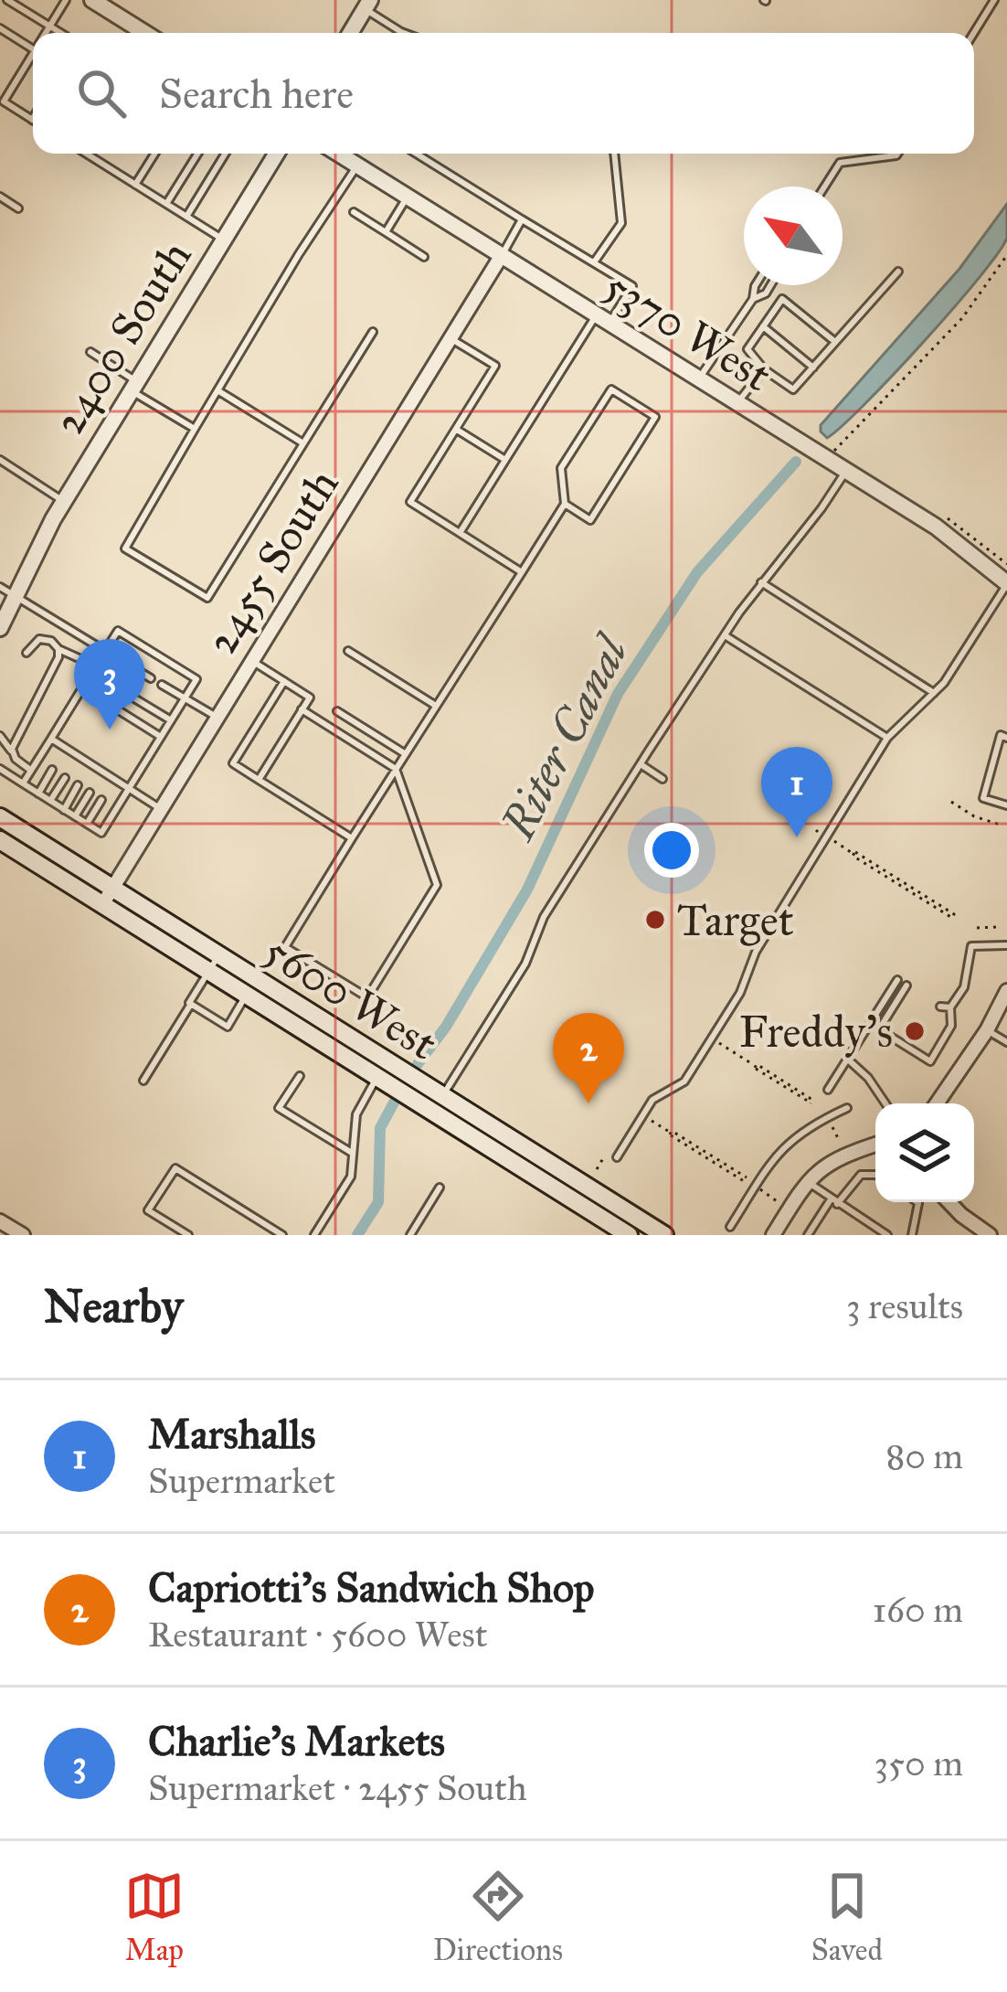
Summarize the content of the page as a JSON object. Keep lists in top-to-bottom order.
{
  "streets": {
    "main road": ["5600 West"],
    "street": ["5370 West", "2400 South", "2455 South"]
  },
  "crossings": [
    ["5370 West", "2455 South"],
    ["2455 South", "5600 West"]
  ],
  "water": ["Riter Canal"],
  "places": ["Target", "Freddy's"],
  "north": "top left",
  "page": {
    "search": "Search here",
    "pins": ["3", "1", "2"],
    "heading": ["Nearby", "3 results"],
    "list": [
      {
        "mark": "1",
        "name": "Marshalls",
        "note": "Supermarket",
        "value": "80 m"
      },
      {
        "mark": "2",
        "name": "Capriotti's Sandwich Shop",
        "note": "Restaurant · 5600 West",
        "value": "160 m"
      },
      {
        "mark": "3",
        "name": "Charlie's Markets",
        "note": "Supermarket · 2455 South",
        "value": "350 m"
      }
    ],
    "nav": ["Map", "Directions", "Saved"]
  }
}
